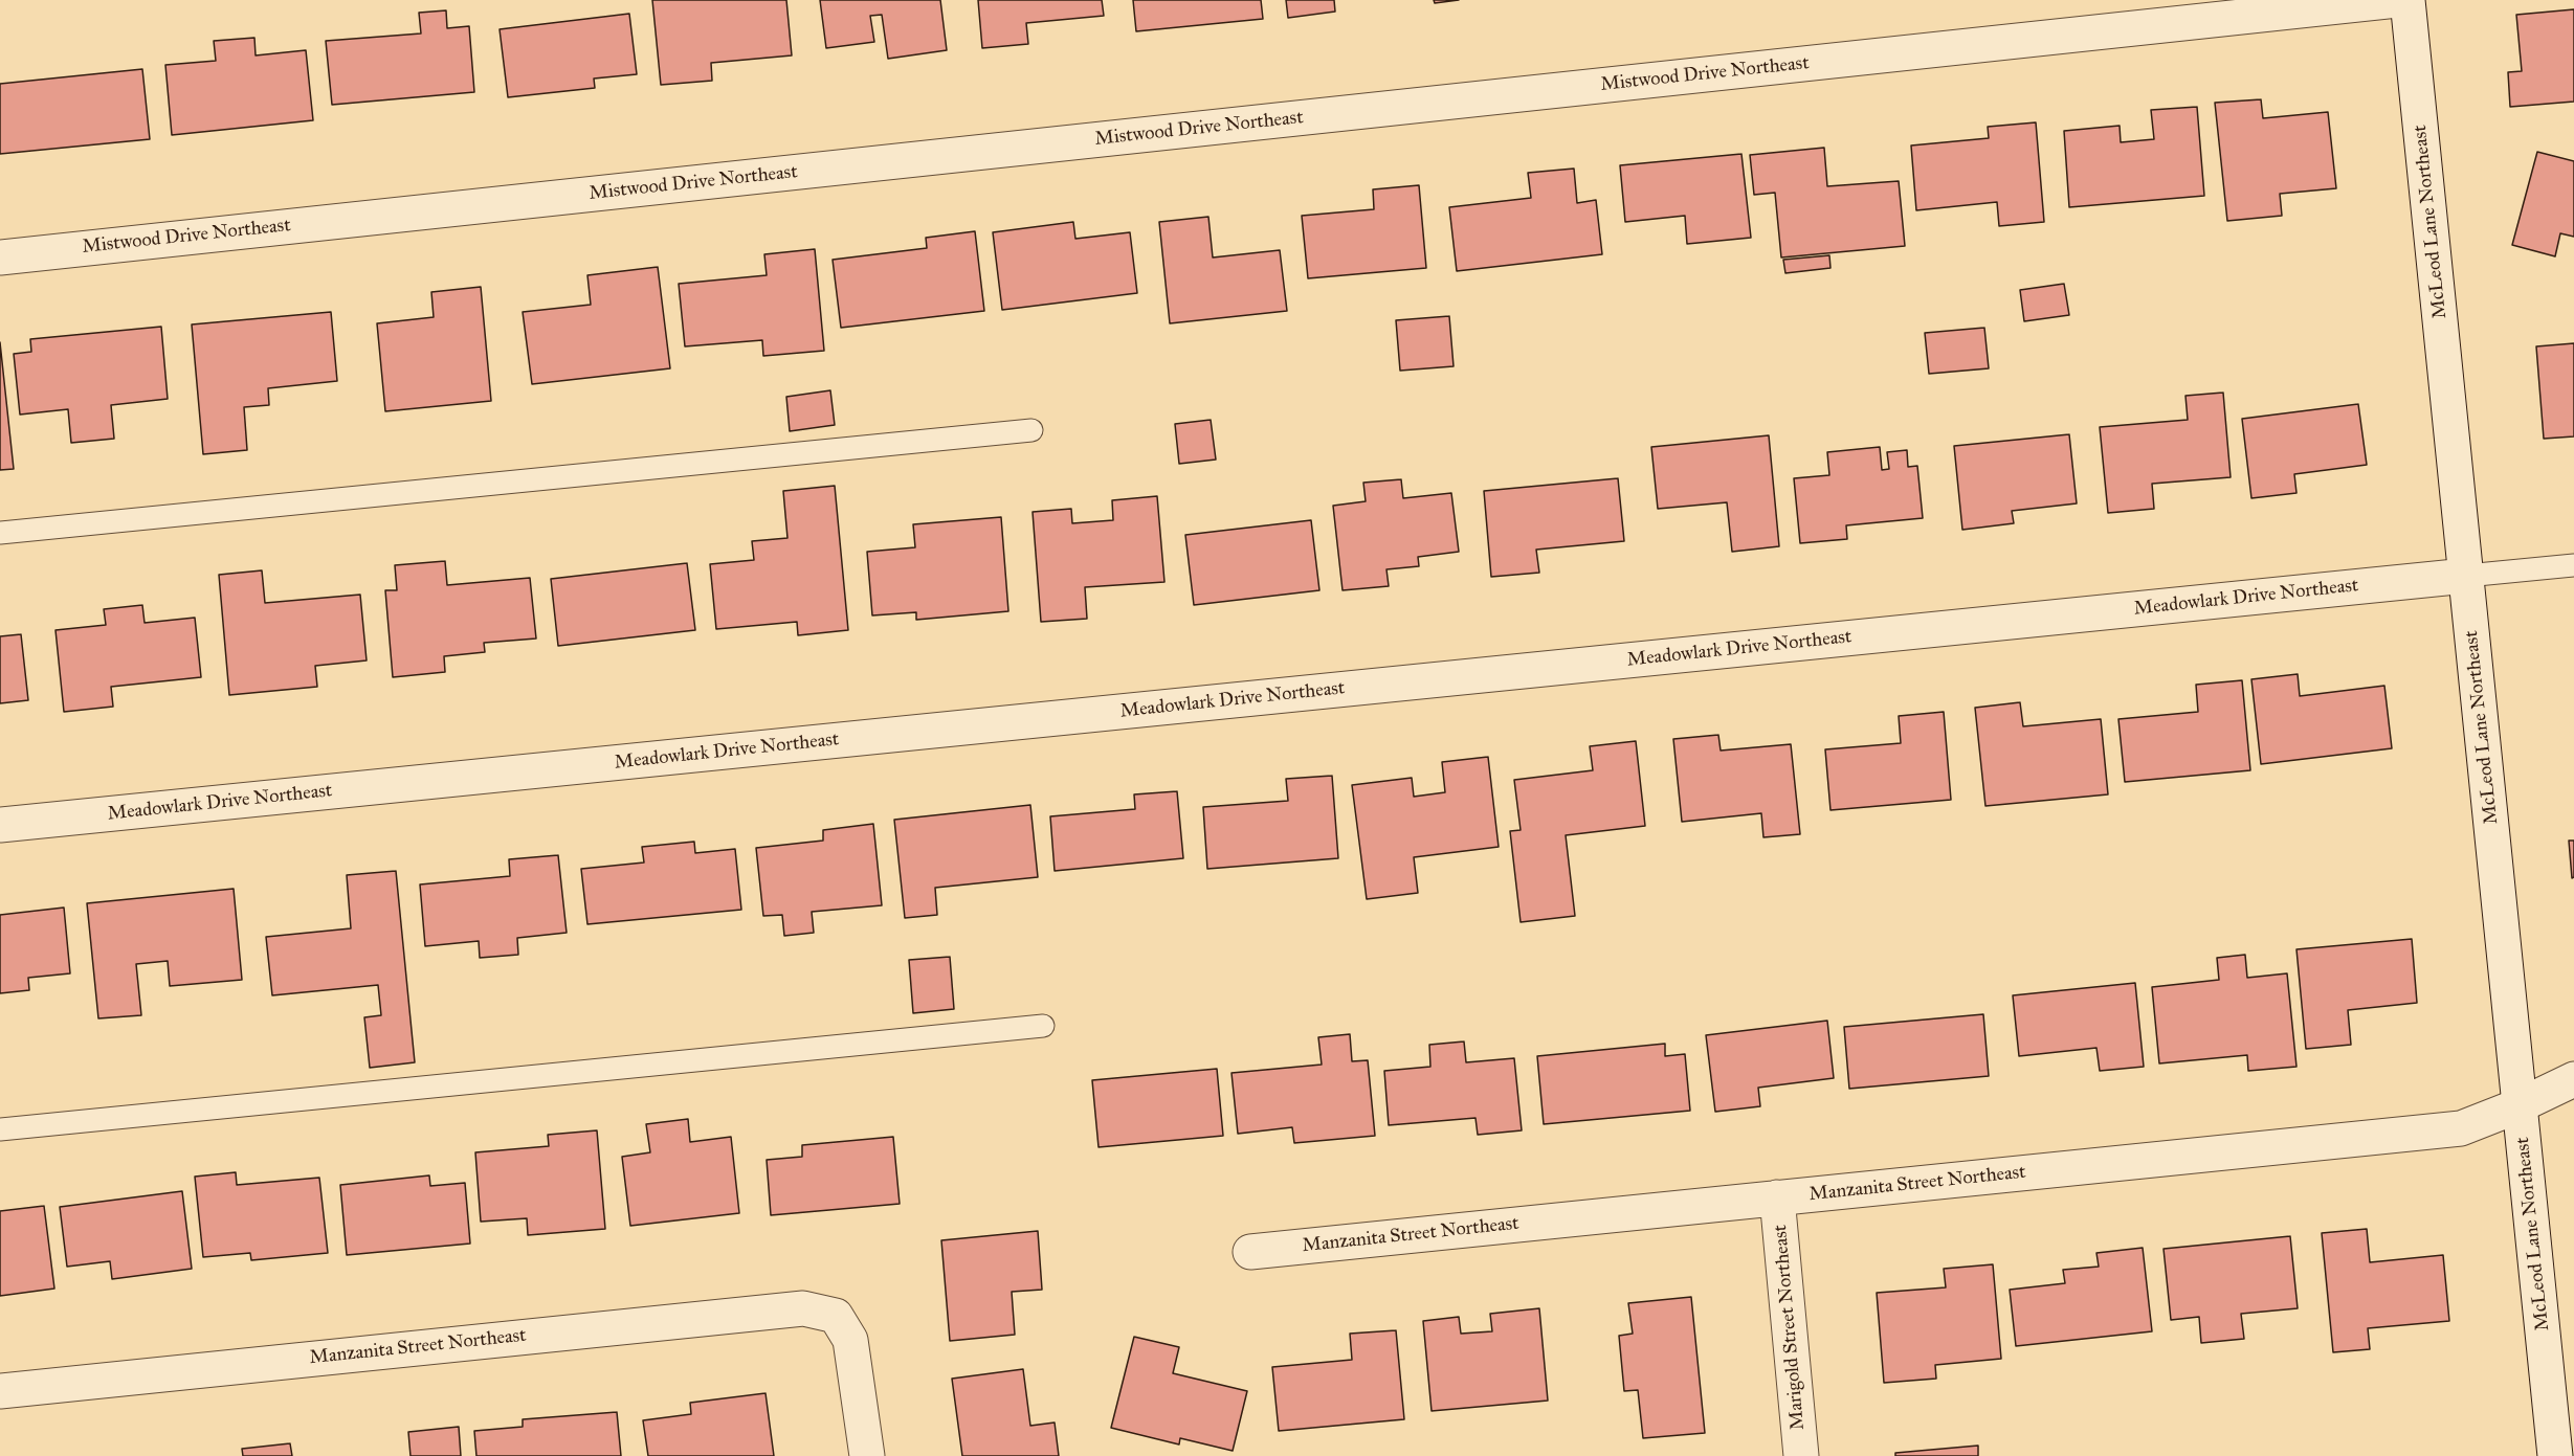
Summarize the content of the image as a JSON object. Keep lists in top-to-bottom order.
{
  "streets": {
    "street": [
      "Mistwood Drive Northeast",
      "McLeod Lane Northeast",
      "Meadowlark Drive Northeast",
      "Manzanita Street Northeast",
      "Marigold Street Northeast"
    ]
  },
  "crossings": [
    ["McLeod Lane Northeast", "Meadowlark Drive Northeast"],
    ["McLeod Lane Northeast", "Manzanita Street Northeast"],
    ["Manzanita Street Northeast", "Marigold Street Northeast"]
  ]
}
